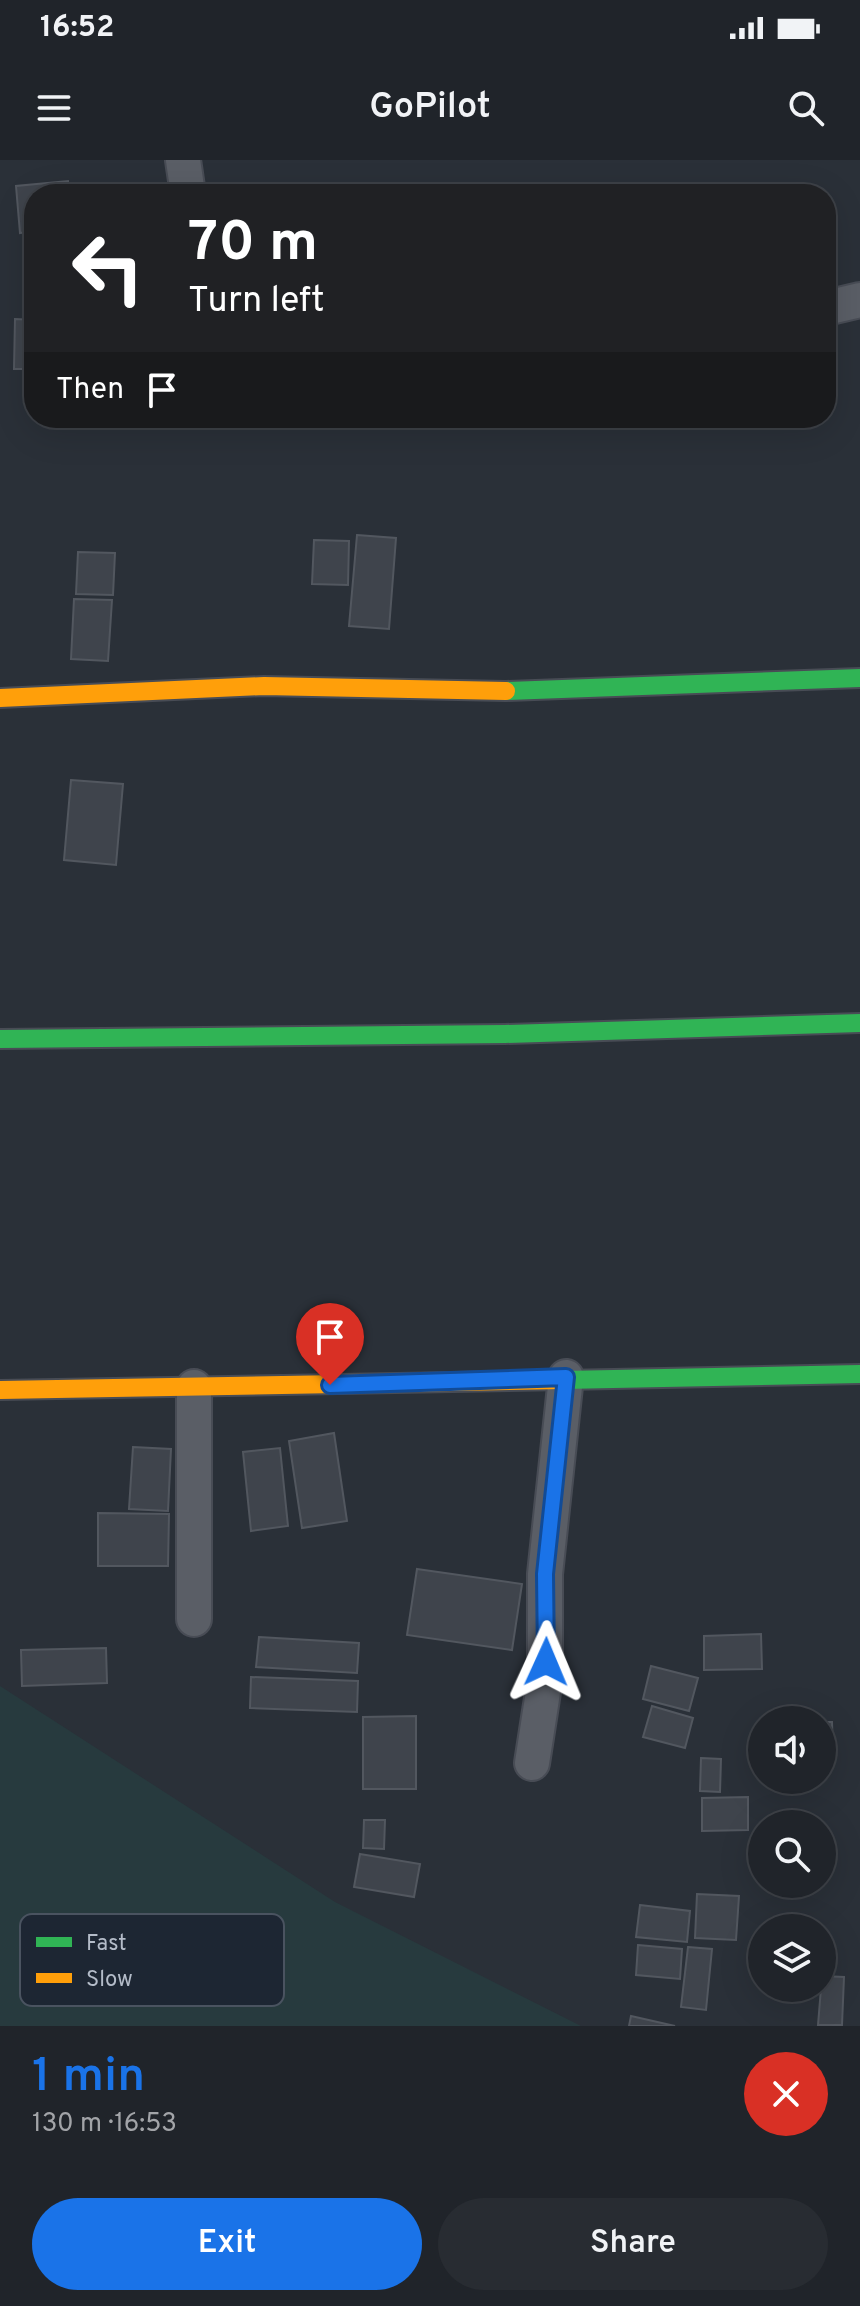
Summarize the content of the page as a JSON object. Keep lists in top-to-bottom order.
{
  "legend": ["Fast", "Slow"],
  "page": {
    "status": "16:52",
    "header": "GoPilot",
    "turn": ["70 m", "Turn left"],
    "then": "Then",
    "heading": ["1 min", "130 m · 16:53"],
    "buttons": ["Exit", "Share"]
  }
}
